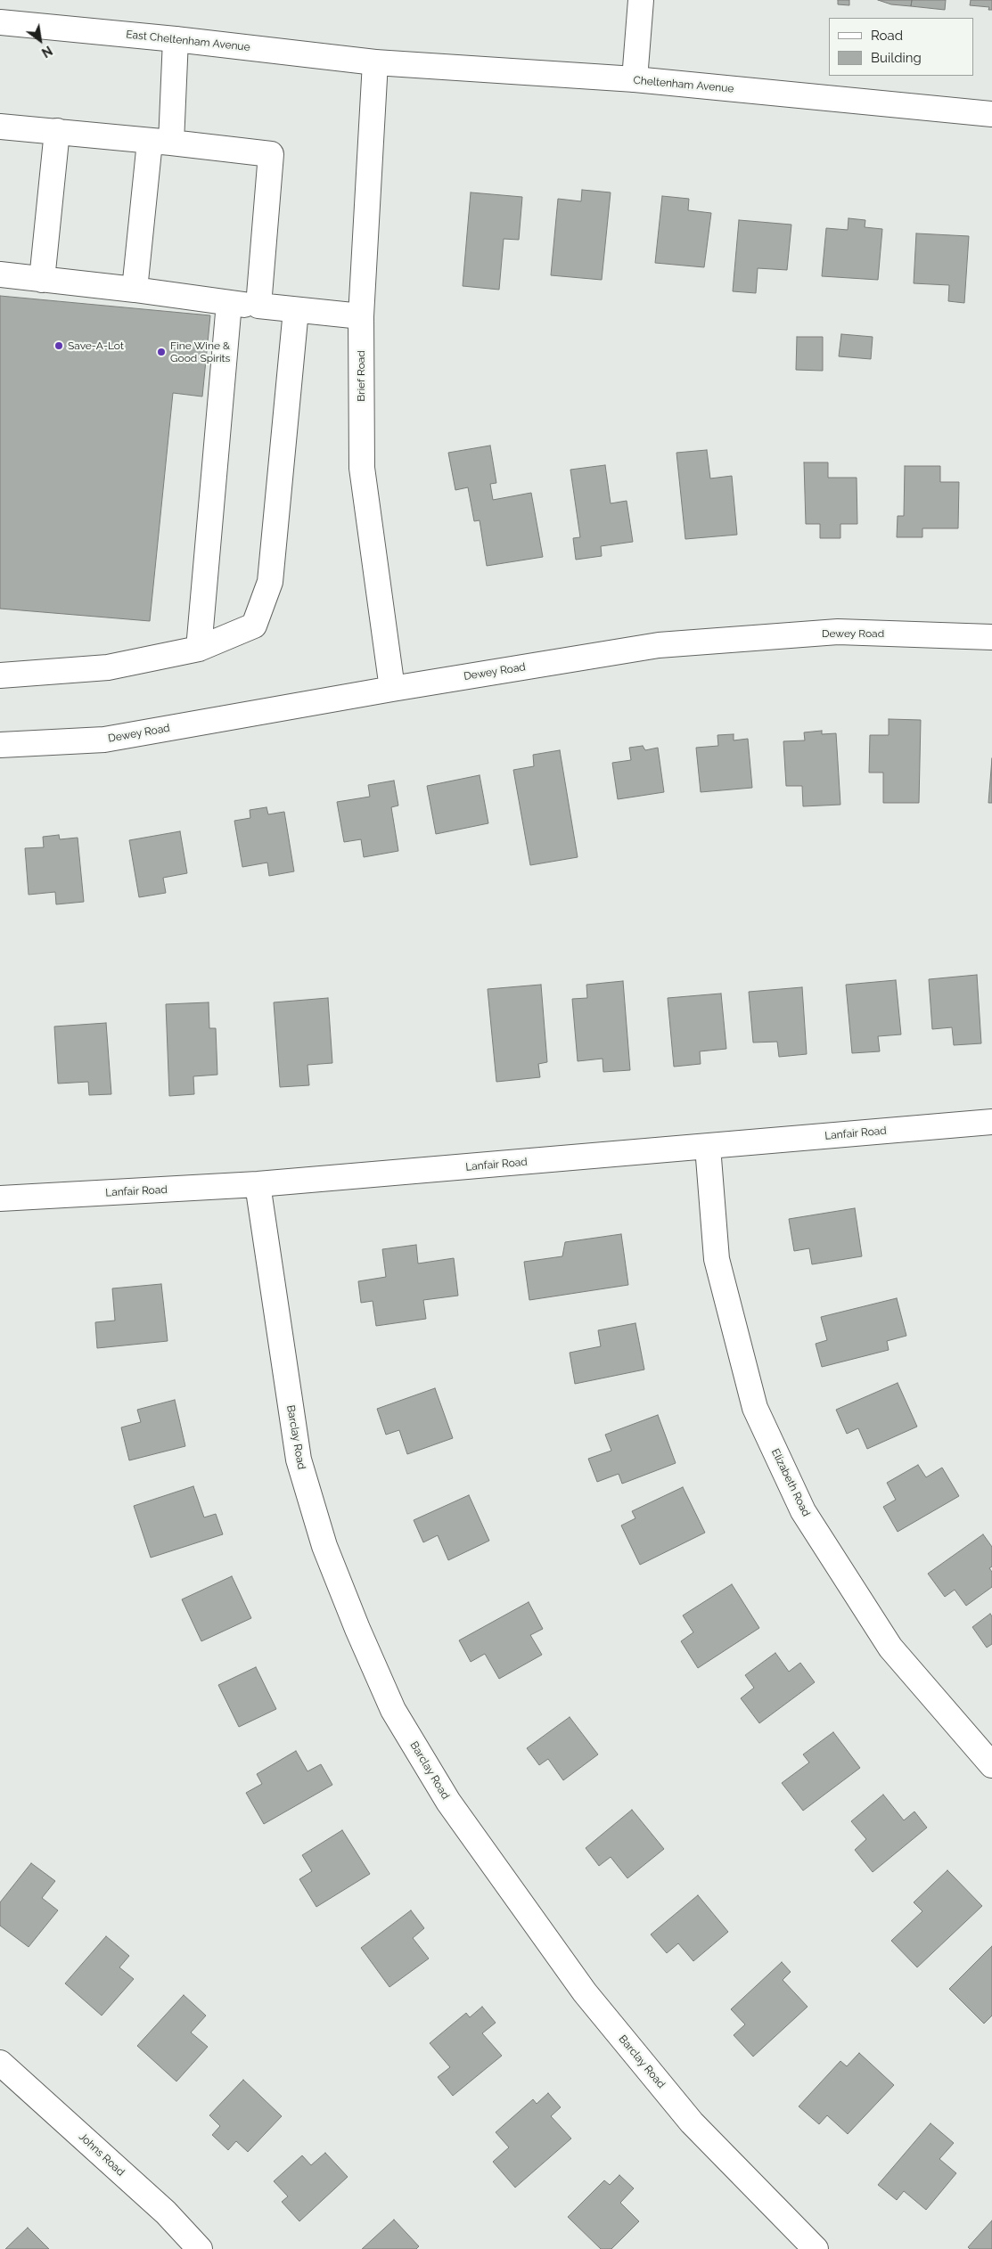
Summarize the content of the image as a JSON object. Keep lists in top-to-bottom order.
{
  "streets": {
    "main road": [
      "East Cheltenham Avenue",
      "Cheltenham Avenue",
      "Brief Road",
      "Dewey Road",
      "Lanfair Road",
      "Barclay Road",
      "Elizabeth Road",
      "Johns Road"
    ]
  },
  "crossings": [
    ["East Cheltenham Avenue", "Cheltenham Avenue"],
    ["East Cheltenham Avenue", "Brief Road"],
    ["Cheltenham Avenue", "Brief Road"],
    ["Brief Road", "Dewey Road"],
    ["Lanfair Road", "Barclay Road"],
    ["Lanfair Road", "Elizabeth Road"]
  ],
  "places": ["Save-A-Lot", "Fine Wine & Good Spirits"],
  "legend": ["Road", "Building"],
  "north": "bottom right"
}
